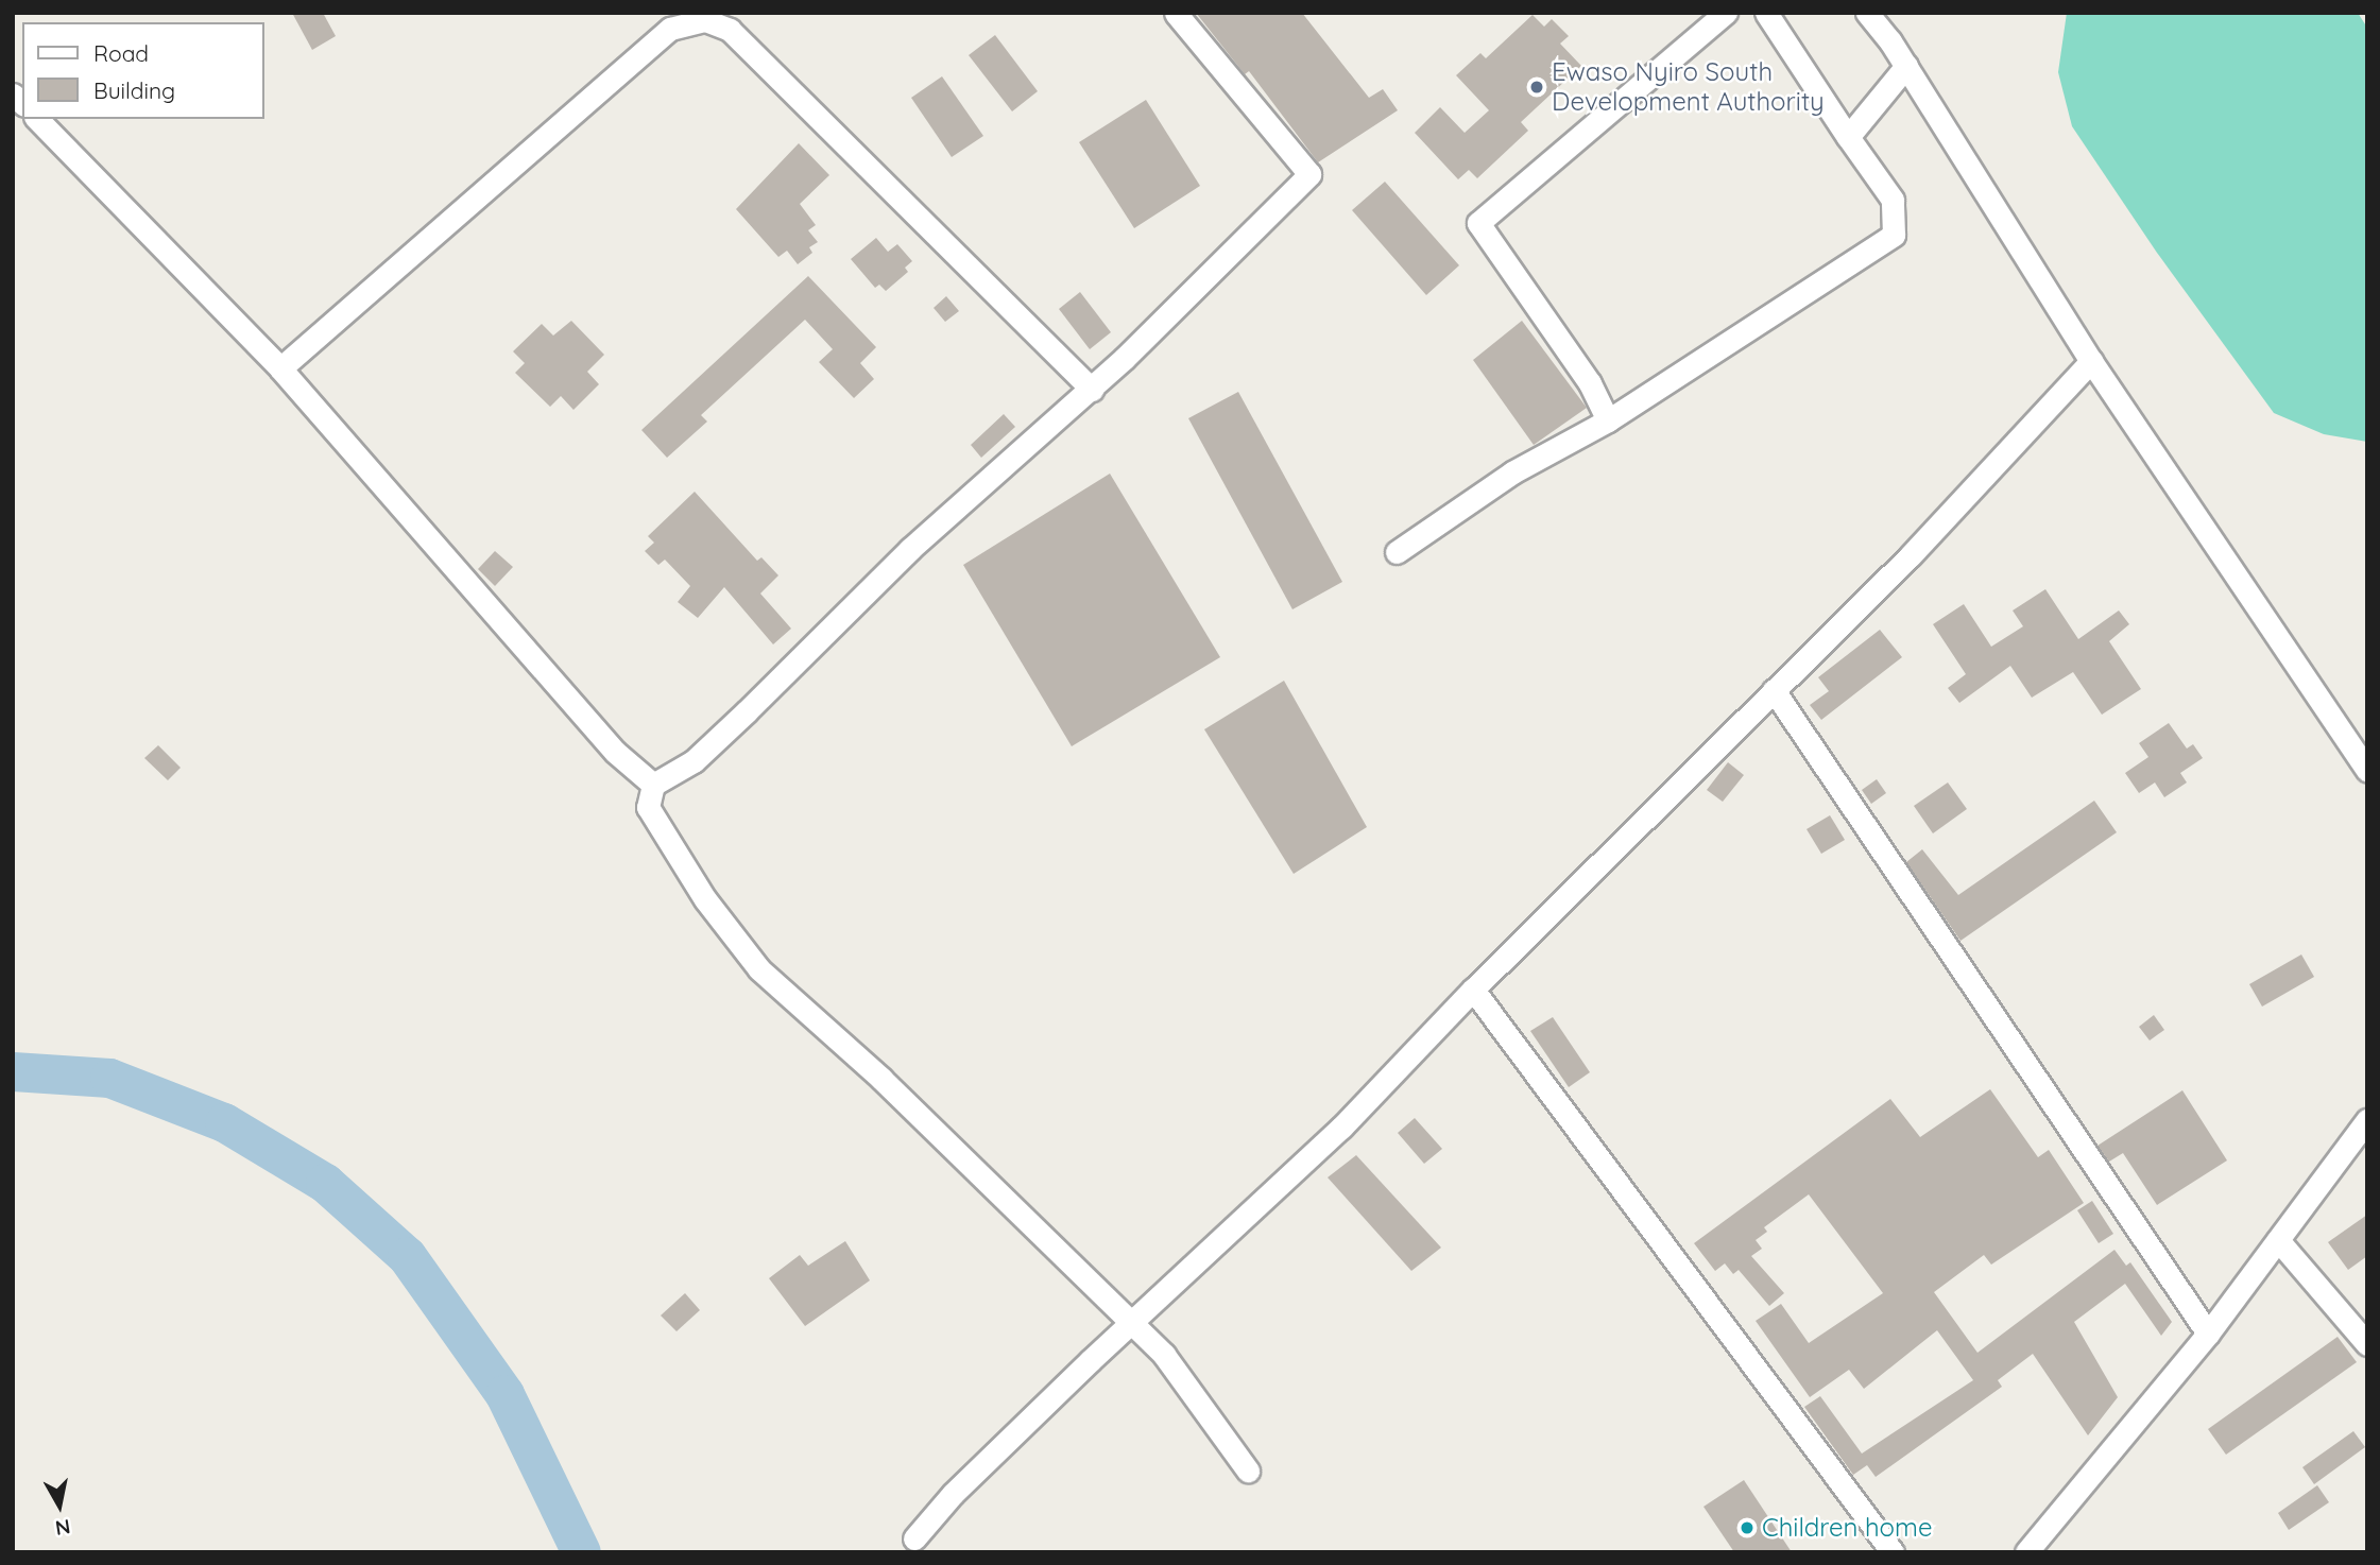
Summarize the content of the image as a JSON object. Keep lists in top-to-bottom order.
{
  "places": ["Ewaso Nyiro South Development Authority", "Children home"],
  "legend": ["Road", "Building"],
  "north": "bottom"
}
